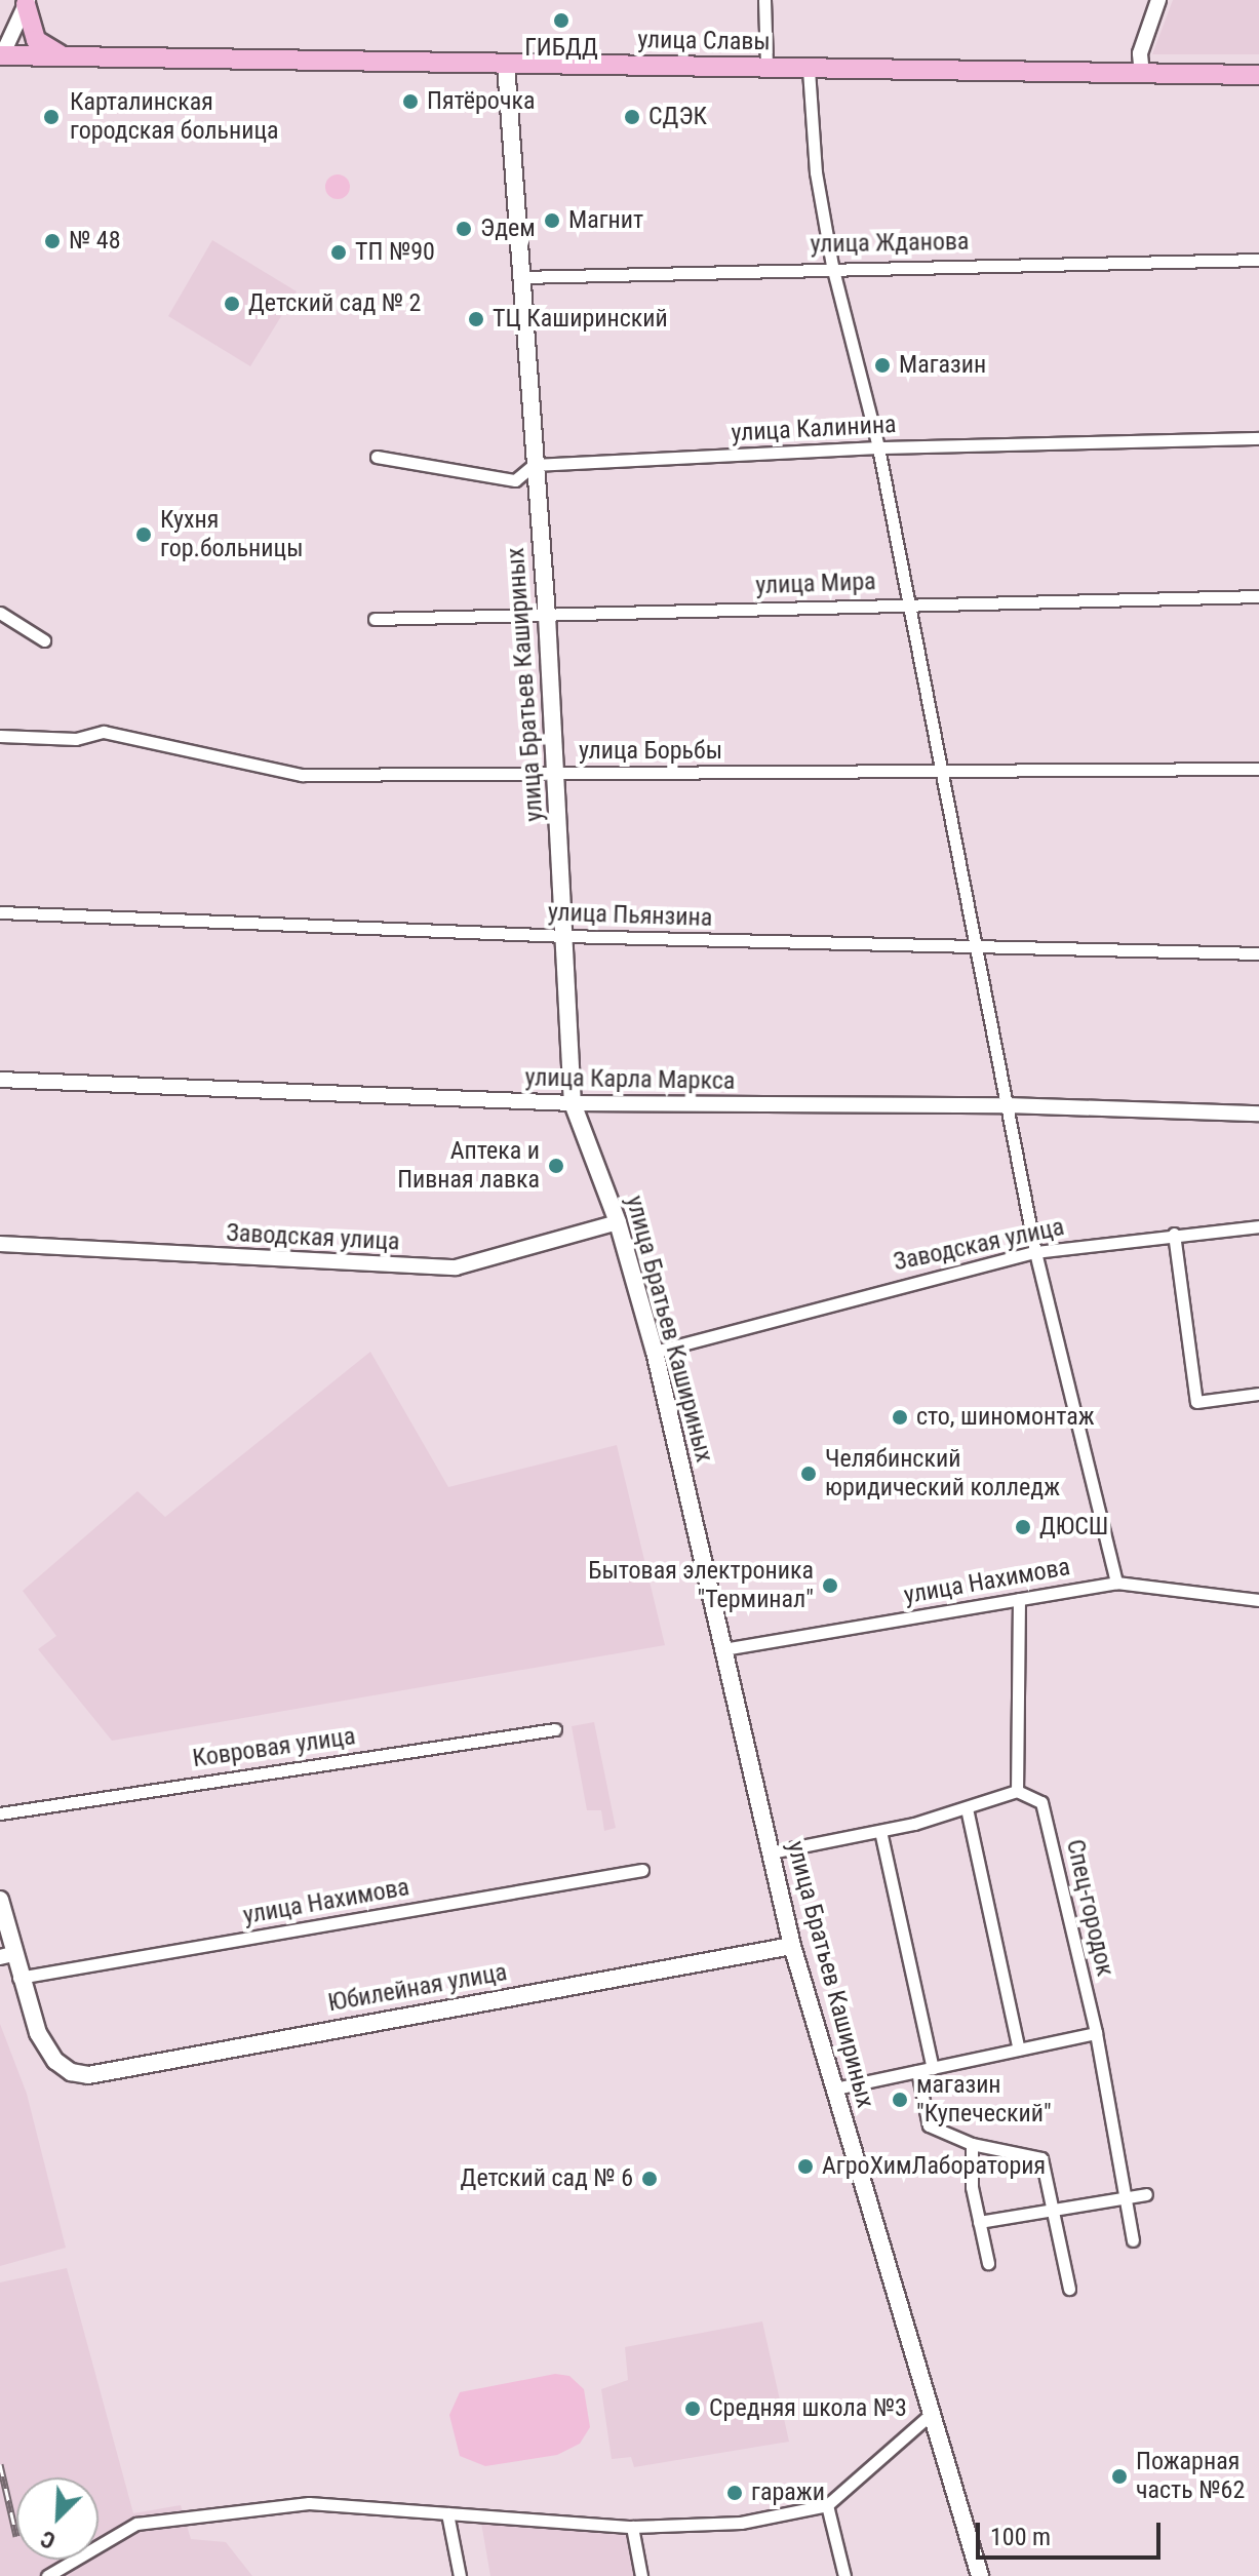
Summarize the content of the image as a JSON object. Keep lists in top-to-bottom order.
{
  "streets": {
    "main road": ["улица Славы", "улица Братьев Кашириных", "Юбилейная улица"],
    "street": [
      "улица Жданова",
      "улица Калинина",
      "улица Мира",
      "улица Борьбы",
      "улица Пьянзина",
      "улица Карла Маркса",
      "Заводская улица",
      "улица Нахимова",
      "Ковровая улица",
      "Спец-городок"
    ]
  },
  "crossings": [
    ["улица Славы", "улица Братьев Кашириных"],
    ["улица Жданова", "улица Братьев Кашириных"],
    ["улица Калинина", "улица Братьев Кашириных"],
    ["улица Мира", "улица Братьев Кашириных"],
    ["улица Братьев Кашириных", "улица Борьбы"],
    ["улица Братьев Кашириных", "улица Пьянзина"],
    ["улица Братьев Кашириных", "улица Карла Маркса"],
    ["улица Братьев Кашириных", "Заводская улица"],
    ["улица Братьев Кашириных", "улица Нахимова"],
    ["улица Братьев Кашириных", "Юбилейная улица"],
    ["улица Нахимова", "Юбилейная улица"]
  ],
  "places": [
    "ГИБДД",
    "Пятёрочка",
    "Карталинская городская больница",
    "СДЭК",
    "Магнит",
    "Эдем",
    "№ 48",
    "ТП №90",
    "Детский сад № 2",
    "ТЦ Каширинский",
    "Магазин",
    "Кухня гор.больницы",
    "Аптека и Пивная лавка",
    "сто, шиномонтаж",
    "Челябинский юридический колледж",
    "ДЮСШ",
    "Бытовая электроника \"Терминал\"",
    "магазин \"Купеческий\"",
    "АгроХимЛаборатория",
    "Детский сад № 6",
    "Средняя школа №3",
    "Пожарная часть №62",
    "гаражи"
  ],
  "scale_bar": "100 m",
  "north": "bottom left"
}
